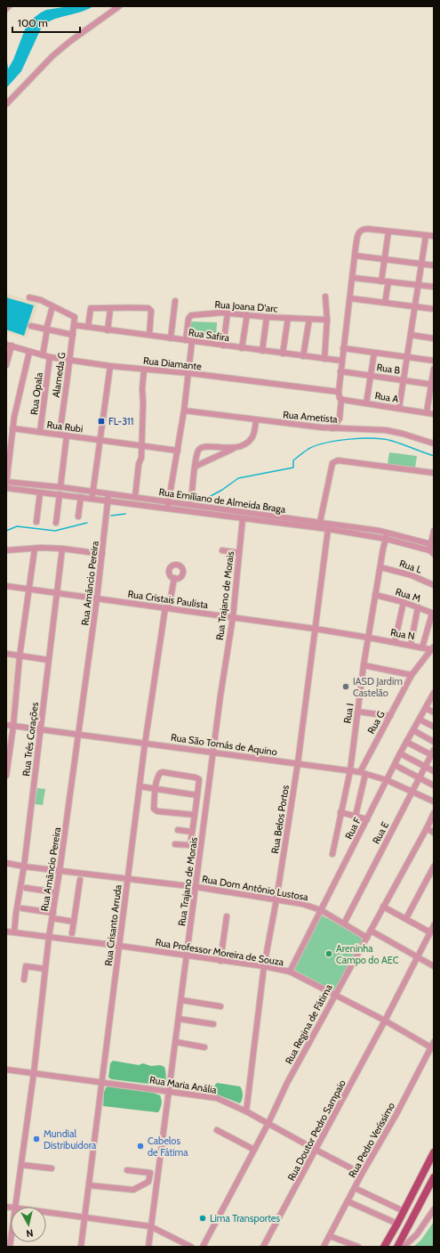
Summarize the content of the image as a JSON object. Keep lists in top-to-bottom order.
{
  "streets": {
    "street": [
      "Rua Joana D'arc",
      "Rua Safira",
      "Rua Diamante",
      "Rua B",
      "Alameda G",
      "Rua Opala",
      "Rua A",
      "Rua Ametista",
      "Rua Rubi",
      "Rua Emíliano de Almeida Braga",
      "Rua L",
      "Rua Amâncio Pereira",
      "Rua M",
      "Rua Trajano de Morais",
      "Rua Cristais Paulista",
      "Rua N",
      "Rua I",
      "Rua G",
      "Rua Três Corações",
      "Rua São Tomás de Aquino",
      "Rua Belos Portos",
      "Rua F",
      "Rua E",
      "Rua Dom Antônio Lustosa",
      "Rua Crisanto Arruda",
      "Rua Professor Moreira de Souza",
      "Rua Regina de Fátima",
      "Rua Maria Anália",
      "Rua Doutor Pedro Sampaio",
      "Rua Pedro Veríssimo"
    ]
  },
  "crossings": [
    ["Rua Joana D'arc", "Rua Safira"],
    ["Rua Safira", "Alameda G"],
    ["Rua Diamante", "Alameda G"],
    ["Rua Diamante", "Rua Opala"],
    ["Rua Diamante", "Rua A"],
    ["Alameda G", "Rua Rubi"],
    ["Rua Opala", "Rua Rubi"],
    ["Rua Emíliano de Almeida Braga", "Rua Amâncio Pereira"],
    ["Rua Emíliano de Almeida Braga", "Rua Trajano de Morais"],
    ["Rua Emíliano de Almeida Braga", "Rua I"],
    ["Rua Emíliano de Almeida Braga", "Rua Belos Portos"],
    ["Rua L", "Rua I"],
    ["Rua Amâncio Pereira", "Rua Cristais Paulista"],
    ["Rua Amâncio Pereira", "Rua São Tomás de Aquino"],
    ["Rua Amâncio Pereira", "Rua Dom Antônio Lustosa"],
    ["Rua Amâncio Pereira", "Rua Professor Moreira de Souza"],
    ["Rua Amâncio Pereira", "Rua Maria Anália"],
    ["Rua M", "Rua I"],
    ["Rua Trajano de Morais", "Rua Cristais Paulista"],
    ["Rua Trajano de Morais", "Rua São Tomás de Aquino"],
    ["Rua Trajano de Morais", "Rua Dom Antônio Lustosa"],
    ["Rua Trajano de Morais", "Rua Professor Moreira de Souza"],
    ["Rua Trajano de Morais", "Rua Maria Anália"],
    ["Rua Cristais Paulista", "Rua N"],
    ["Rua Cristais Paulista", "Rua I"],
    ["Rua Cristais Paulista", "Rua Três Corações"],
    ["Rua Cristais Paulista", "Rua Belos Portos"],
    ["Rua Cristais Paulista", "Rua Crisanto Arruda"],
    ["Rua N", "Rua I"],
    ["Rua N", "Rua G"],
    ["Rua I", "Rua São Tomás de Aquino"],
    ["Rua G", "Rua São Tomás de Aquino"],
    ["Rua Três Corações", "Rua São Tomás de Aquino"],
    ["Rua Três Corações", "Rua Dom Antônio Lustosa"],
    ["Rua Três Corações", "Rua Professor Moreira de Souza"],
    ["Rua São Tomás de Aquino", "Rua Belos Portos"],
    ["Rua São Tomás de Aquino", "Rua F"],
    ["Rua São Tomás de Aquino", "Rua E"],
    ["Rua São Tomás de Aquino", "Rua Crisanto Arruda"],
    ["Rua Belos Portos", "Rua Dom Antônio Lustosa"],
    ["Rua Belos Portos", "Rua Professor Moreira de Souza"],
    ["Rua Belos Portos", "Rua Maria Anália"],
    ["Rua F", "Rua Dom Antônio Lustosa"],
    ["Rua F", "Rua Professor Moreira de Souza"],
    ["Rua E", "Rua Dom Antônio Lustosa"],
    ["Rua Dom Antônio Lustosa", "Rua Crisanto Arruda"],
    ["Rua Dom Antônio Lustosa", "Rua Regina de Fátima"],
    ["Rua Crisanto Arruda", "Rua Professor Moreira de Souza"],
    ["Rua Crisanto Arruda", "Rua Maria Anália"],
    ["Rua Professor Moreira de Souza", "Rua Regina de Fátima"],
    ["Rua Professor Moreira de Souza", "Rua Doutor Pedro Sampaio"],
    ["Rua Professor Moreira de Souza", "Rua Pedro Veríssimo"],
    ["Rua Regina de Fátima", "Rua Maria Anália"],
    ["Rua Maria Anália", "Rua Doutor Pedro Sampaio"],
    ["Rua Maria Anália", "Rua Pedro Veríssimo"]
  ],
  "places": {
    "transit": ["FL-311"],
    "other": [
      "IASD Jardim Castelão",
      "Areninha Campo do AEC",
      "Mundial Distribuidora",
      "Cabelos de Fátima",
      "Lima Transportes"
    ]
  },
  "scale_bar": "100 m",
  "north": "bottom"
}
